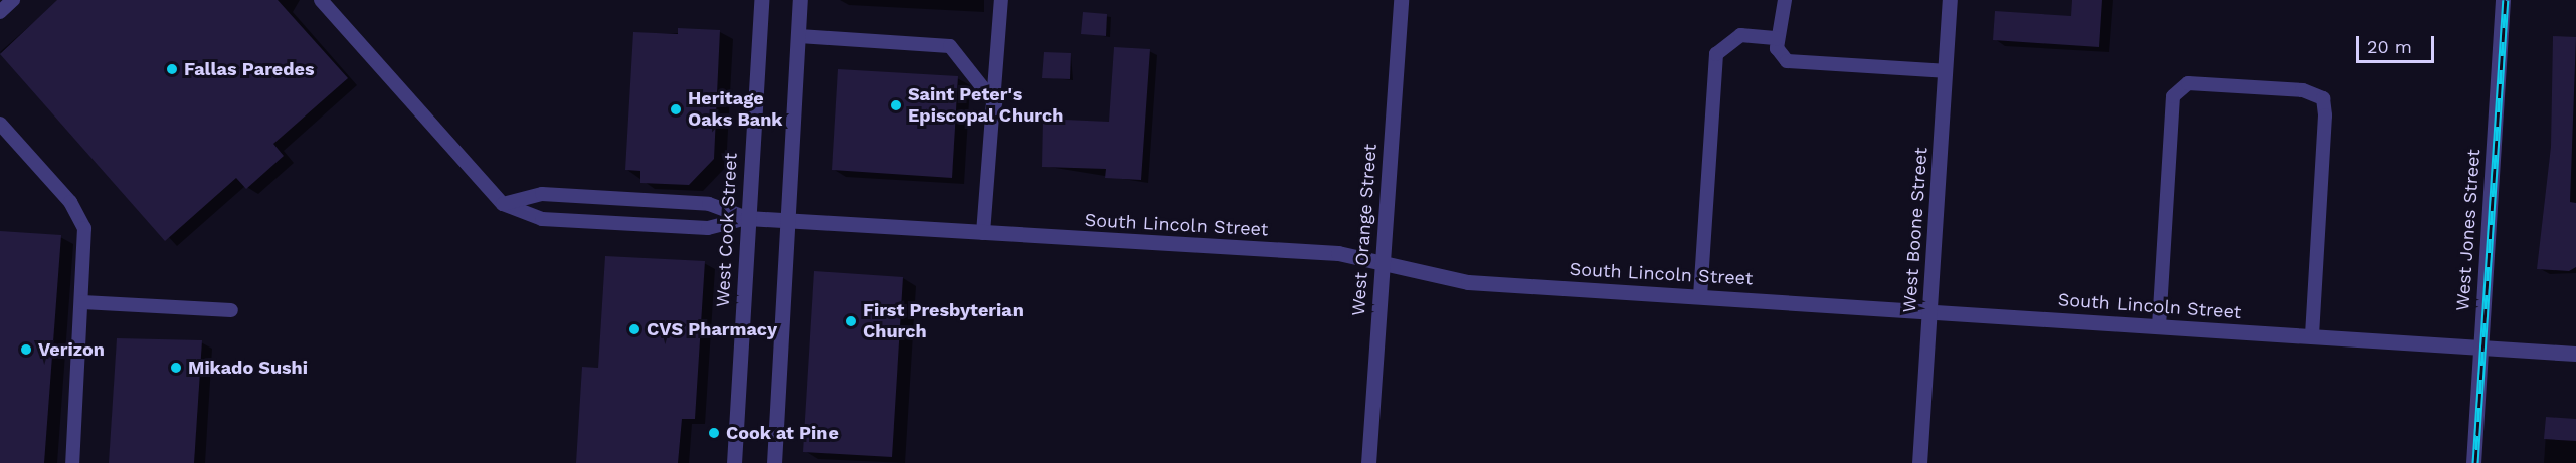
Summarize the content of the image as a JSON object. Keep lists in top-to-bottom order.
{
  "streets": {
    "street": [
      "South Lincoln Street",
      "West Cook Street",
      "West Orange Street",
      "West Boone Street",
      "West Jones Street"
    ]
  },
  "crossings": [
    ["South Lincoln Street", "West Cook Street"],
    ["South Lincoln Street", "West Orange Street"],
    ["South Lincoln Street", "West Boone Street"],
    ["South Lincoln Street", "West Jones Street"]
  ],
  "places": [
    "Fallas Paredes",
    "Saint Peter's Episcopal Church",
    "Heritage Oaks Bank",
    "First Presbyterian Church",
    "CVS Pharmacy",
    "Verizon",
    "Mikado Sushi",
    "Cook at Pine"
  ],
  "scale_bar": "20 m"
}
